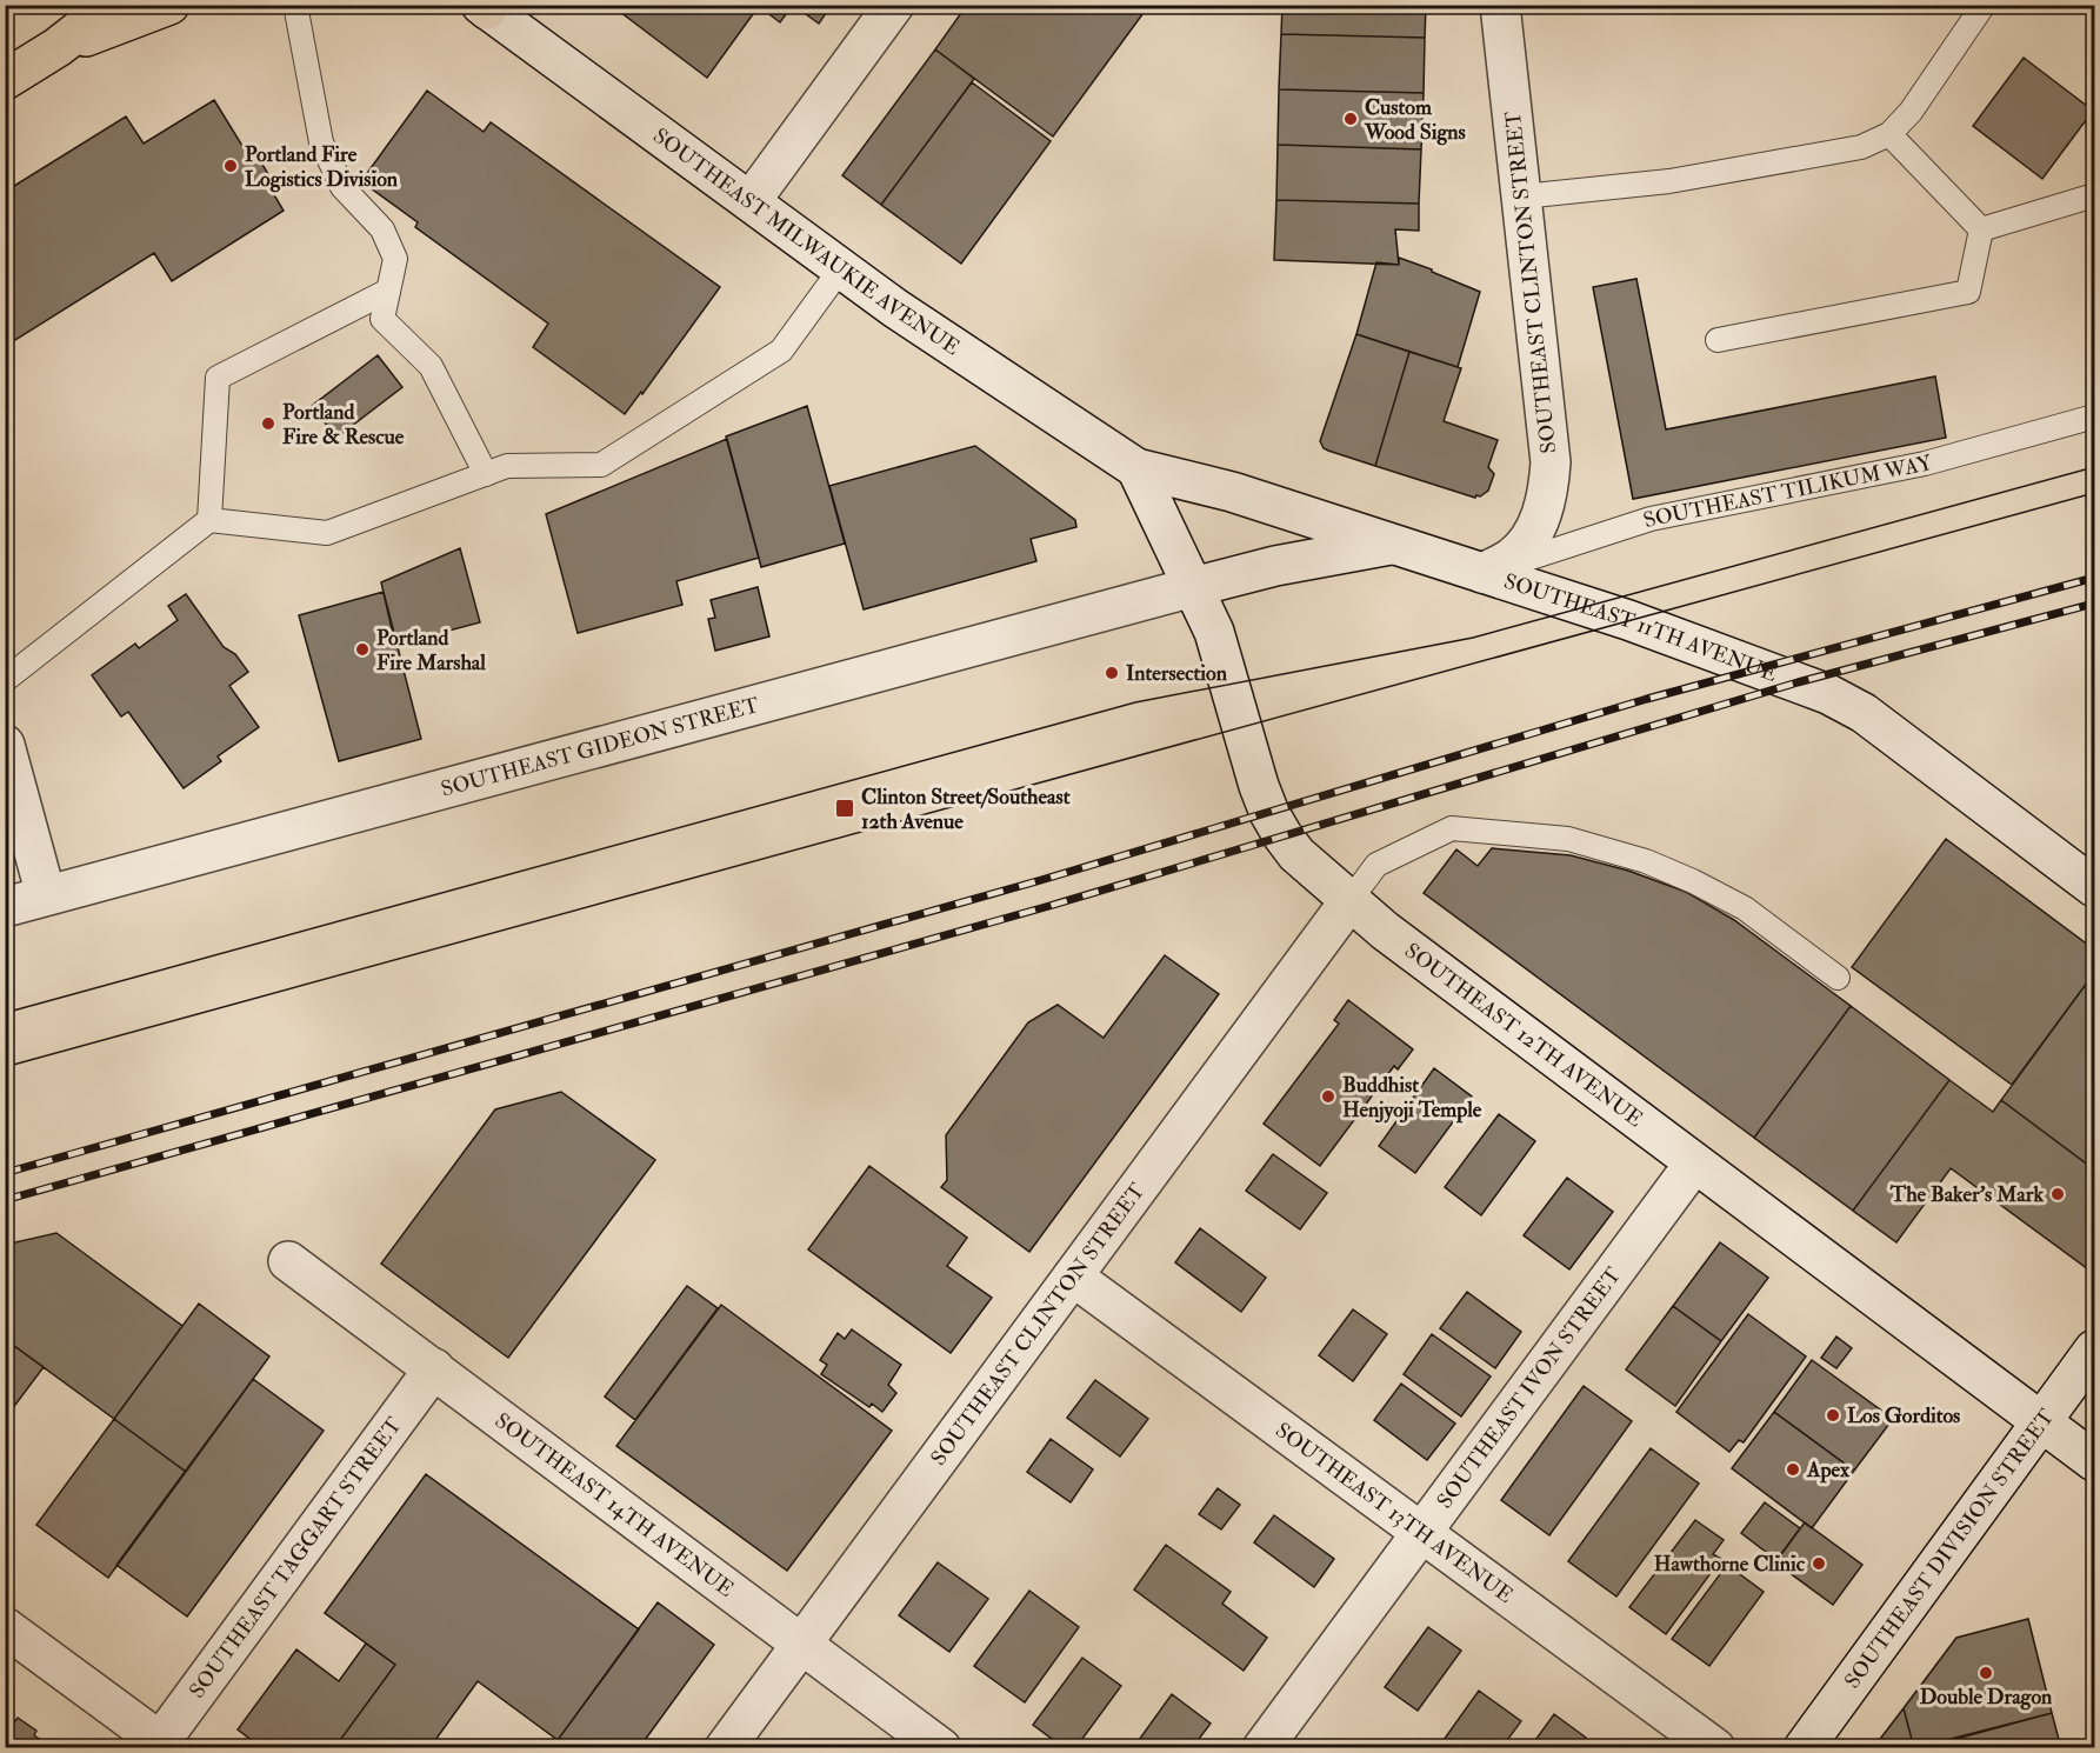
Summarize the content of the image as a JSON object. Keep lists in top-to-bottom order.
{
  "streets": {
    "street": [
      "SOUTHEAST MILWAUKIE AVENUE",
      "SOUTHEAST CLINTON STREET",
      "SOUTHEAST 11TH AVENUE",
      "SOUTHEAST GIDEON STREET",
      "SOUTHEAST 12TH AVENUE",
      "SOUTHEAST IVON STREET",
      "SOUTHEAST 14TH AVENUE",
      "SOUTHEAST 13TH AVENUE",
      "SOUTHEAST DIVISION STREET",
      "SOUTHEAST TAGGART STREET"
    ],
    "lane": ["SOUTHEAST TILIKUM WAY"]
  },
  "crossings": [
    ["SOUTHEAST MILWAUKIE AVENUE", "SOUTHEAST 11TH AVENUE"],
    ["SOUTHEAST MILWAUKIE AVENUE", "SOUTHEAST 12TH AVENUE"],
    ["SOUTHEAST CLINTON STREET", "SOUTHEAST TILIKUM WAY"],
    ["SOUTHEAST CLINTON STREET", "SOUTHEAST 11TH AVENUE"],
    ["SOUTHEAST CLINTON STREET", "SOUTHEAST 12TH AVENUE"],
    ["SOUTHEAST CLINTON STREET", "SOUTHEAST 14TH AVENUE"],
    ["SOUTHEAST CLINTON STREET", "SOUTHEAST 13TH AVENUE"],
    ["SOUTHEAST TILIKUM WAY", "SOUTHEAST 11TH AVENUE"],
    ["SOUTHEAST 11TH AVENUE", "SOUTHEAST GIDEON STREET"],
    ["SOUTHEAST 11TH AVENUE", "SOUTHEAST 12TH AVENUE"],
    ["SOUTHEAST GIDEON STREET", "SOUTHEAST 12TH AVENUE"],
    ["SOUTHEAST 12TH AVENUE", "SOUTHEAST IVON STREET"],
    ["SOUTHEAST 12TH AVENUE", "SOUTHEAST DIVISION STREET"],
    ["SOUTHEAST IVON STREET", "SOUTHEAST 13TH AVENUE"],
    ["SOUTHEAST 14TH AVENUE", "SOUTHEAST TAGGART STREET"]
  ],
  "places": {
    "other": [
      "Custom Wood Signs",
      "Portland Fire Logistics Division",
      "Portland Fire & Rescue",
      "Portland Fire Marshal",
      "Intersection",
      "Buddhist Henjyoji Temple",
      "The Baker's Mark",
      "Los Gorditos",
      "Apex",
      "Hawthorne Clinic",
      "Double Dragon"
    ],
    "transit": ["Clinton Street/Southeast 12th Avenue"]
  }
}
